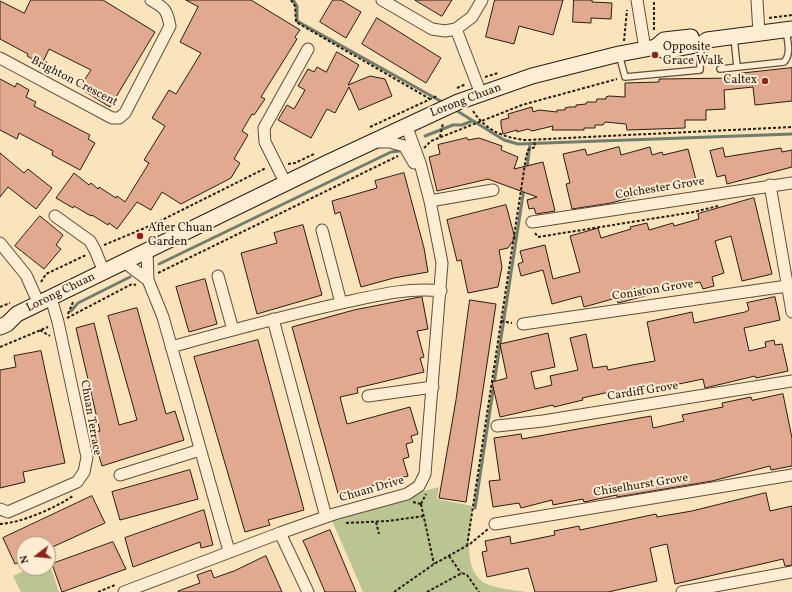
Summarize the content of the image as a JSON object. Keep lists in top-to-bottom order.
{
  "streets": {
    "street": [
      "Brighton Crescent",
      "Lorong Chuan",
      "Colchester Grove",
      "Coniston Grove",
      "Cardiff Grove",
      "Chuan Terrace",
      "Chiselhurst Grove",
      "Chuan Drive"
    ]
  },
  "crossings": [
    ["Lorong Chuan", "Chuan Terrace"],
    ["Lorong Chuan", "Chuan Drive"]
  ],
  "places": ["Opposite Grace Walk", "Caltex", "After Chuan Garden"],
  "north": "left"
}
